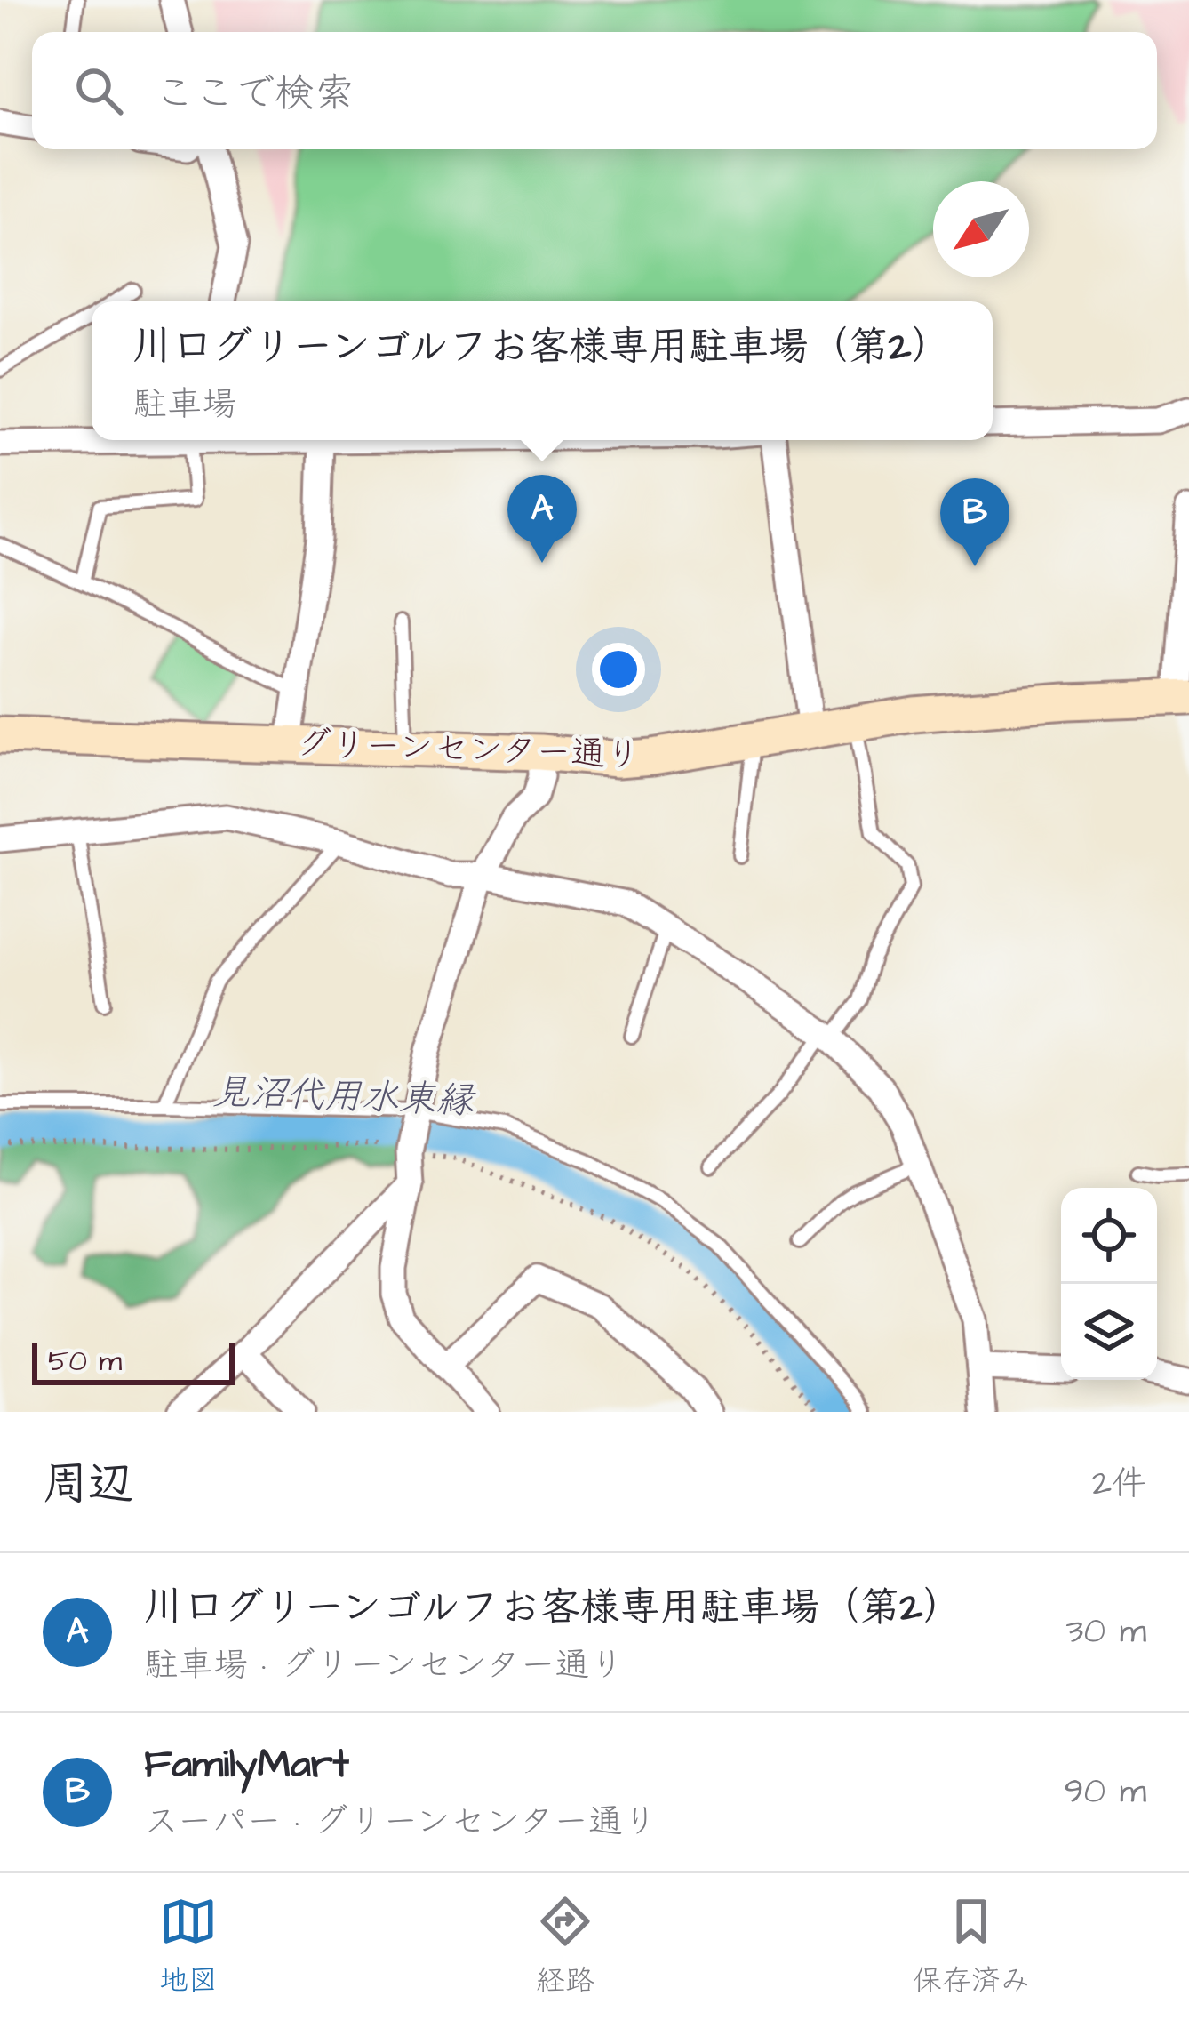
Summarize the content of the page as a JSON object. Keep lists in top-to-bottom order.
{
  "streets": {
    "main road": ["グリーンセンター通り"]
  },
  "water": ["見沼代用水東縁"],
  "scale_bar": "50 m",
  "north": "bottom left",
  "page": {
    "search": "ここで検索",
    "popup": ["川口グリーンゴルフお客様専用駐車場（第2）", "駐車場"],
    "pins": ["A", "B"],
    "scale": "50 m",
    "heading": ["周辺", "2件"],
    "list": [
      {
        "mark": "A",
        "name": "川口グリーンゴルフお客様専用駐車場（第2）",
        "note": "駐車場 · グリーンセンター通り",
        "value": "30 m"
      },
      {
        "mark": "B",
        "name": "FamilyMart",
        "note": "スーパー · グリーンセンター通り",
        "value": "90 m"
      }
    ],
    "nav": ["地図", "経路", "保存済み"]
  }
}
